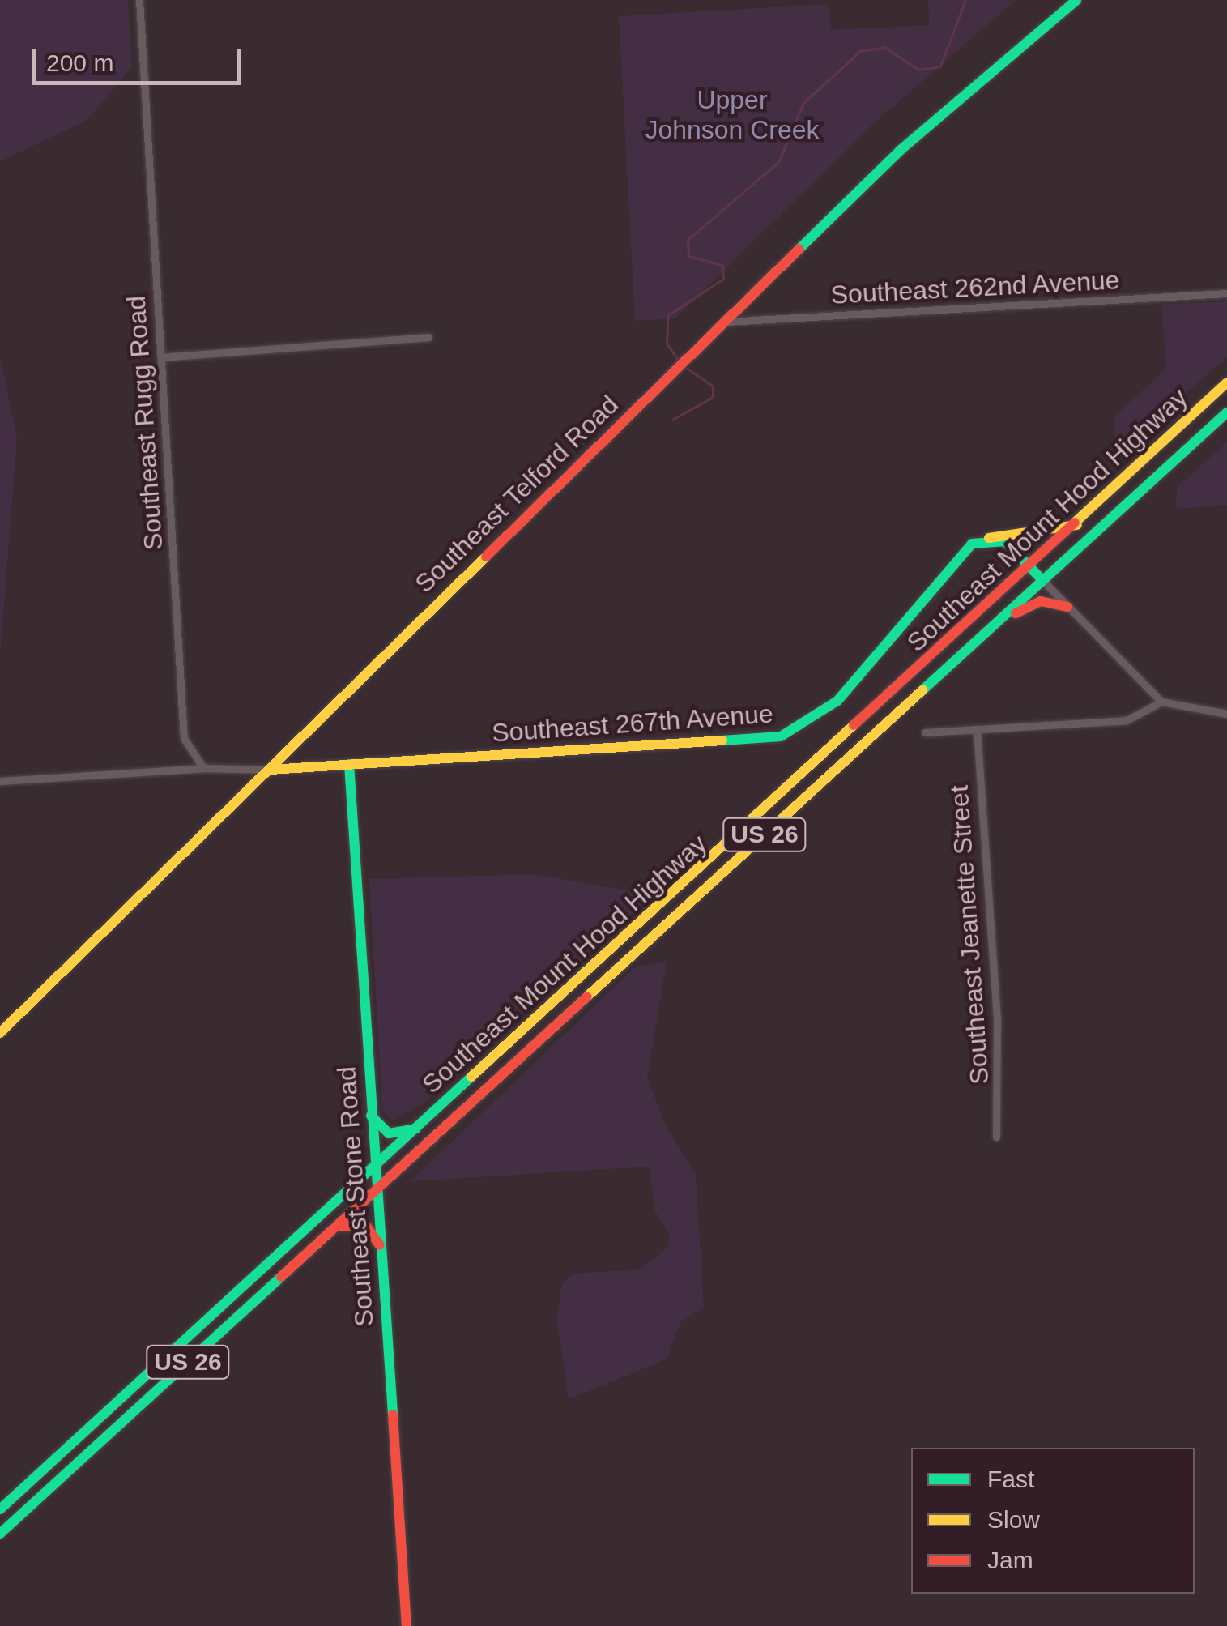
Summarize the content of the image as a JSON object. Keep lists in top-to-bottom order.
{
  "streets": {
    "main road": [
      "Southeast Telford Road",
      "Southeast Mount Hood Highway",
      "Southeast 267th Avenue",
      "US 26",
      "Southeast Stone Road"
    ],
    "street": ["Southeast 262nd Avenue", "Southeast Rugg Road", "Southeast Jeanette Street"]
  },
  "crossings": [
    ["Southeast 262nd Avenue", "Southeast Telford Road"],
    ["Southeast Telford Road", "Southeast 267th Avenue"],
    ["Southeast Mount Hood Highway", "Southeast Stone Road"],
    ["Southeast 267th Avenue", "Southeast Stone Road"]
  ],
  "parks": ["Upper Johnson Creek"],
  "legend": ["Fast", "Slow", "Jam"],
  "scale_bar": "200 m"
}
